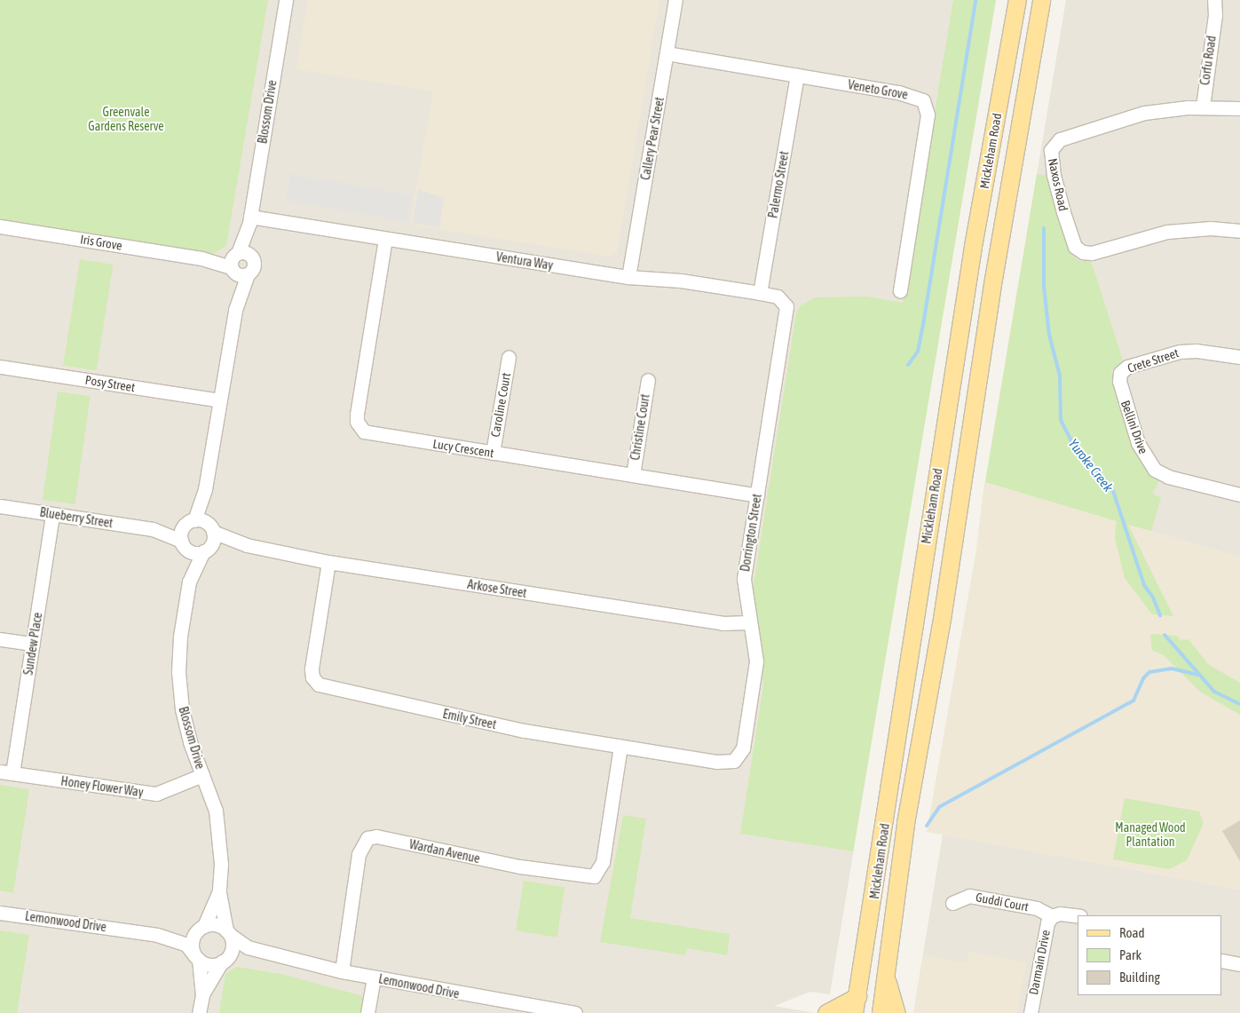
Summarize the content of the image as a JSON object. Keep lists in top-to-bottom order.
{
  "streets": {
    "main road": ["Mickleham Road"],
    "street": [
      "Corfu Road",
      "Veneto Grove",
      "Blossom Drive",
      "Callery Pear Street",
      "Palermo Street",
      "Naxos Road",
      "Iris Grove",
      "Ventura Way",
      "Crete Street",
      "Posy Street",
      "Caroline Court",
      "Christine Court",
      "Bellini Drive",
      "Lucy Crescent",
      "Blueberry Street",
      "Dorrington Street",
      "Arkose Street",
      "Sundew Place",
      "Emily Street",
      "Honey Flower Way",
      "Wardan Avenue",
      "Guddi Court",
      "Lemonwood Drive",
      "Darmain Drive"
    ]
  },
  "crossings": [
    ["Corfu Road", "Naxos Road"],
    ["Veneto Grove", "Callery Pear Street"],
    ["Veneto Grove", "Palermo Street"],
    ["Blossom Drive", "Iris Grove"],
    ["Blossom Drive", "Ventura Way"],
    ["Blossom Drive", "Posy Street"],
    ["Blossom Drive", "Blueberry Street"],
    ["Blossom Drive", "Arkose Street"],
    ["Blossom Drive", "Honey Flower Way"],
    ["Blossom Drive", "Lemonwood Drive"],
    ["Callery Pear Street", "Ventura Way"],
    ["Palermo Street", "Ventura Way"],
    ["Ventura Way", "Lucy Crescent"],
    ["Ventura Way", "Dorrington Street"],
    ["Crete Street", "Bellini Drive"],
    ["Caroline Court", "Lucy Crescent"],
    ["Christine Court", "Lucy Crescent"],
    ["Lucy Crescent", "Dorrington Street"],
    ["Blueberry Street", "Arkose Street"],
    ["Blueberry Street", "Sundew Place"],
    ["Dorrington Street", "Arkose Street"],
    ["Dorrington Street", "Emily Street"],
    ["Arkose Street", "Emily Street"],
    ["Sundew Place", "Honey Flower Way"],
    ["Emily Street", "Wardan Avenue"],
    ["Wardan Avenue", "Lemonwood Drive"],
    ["Guddi Court", "Darmain Drive"]
  ],
  "water": ["Yuroke Creek"],
  "parks": ["Greenvale Gardens Reserve", "Managed Wood Plantation"],
  "legend": ["Road", "Park", "Building"]
}
